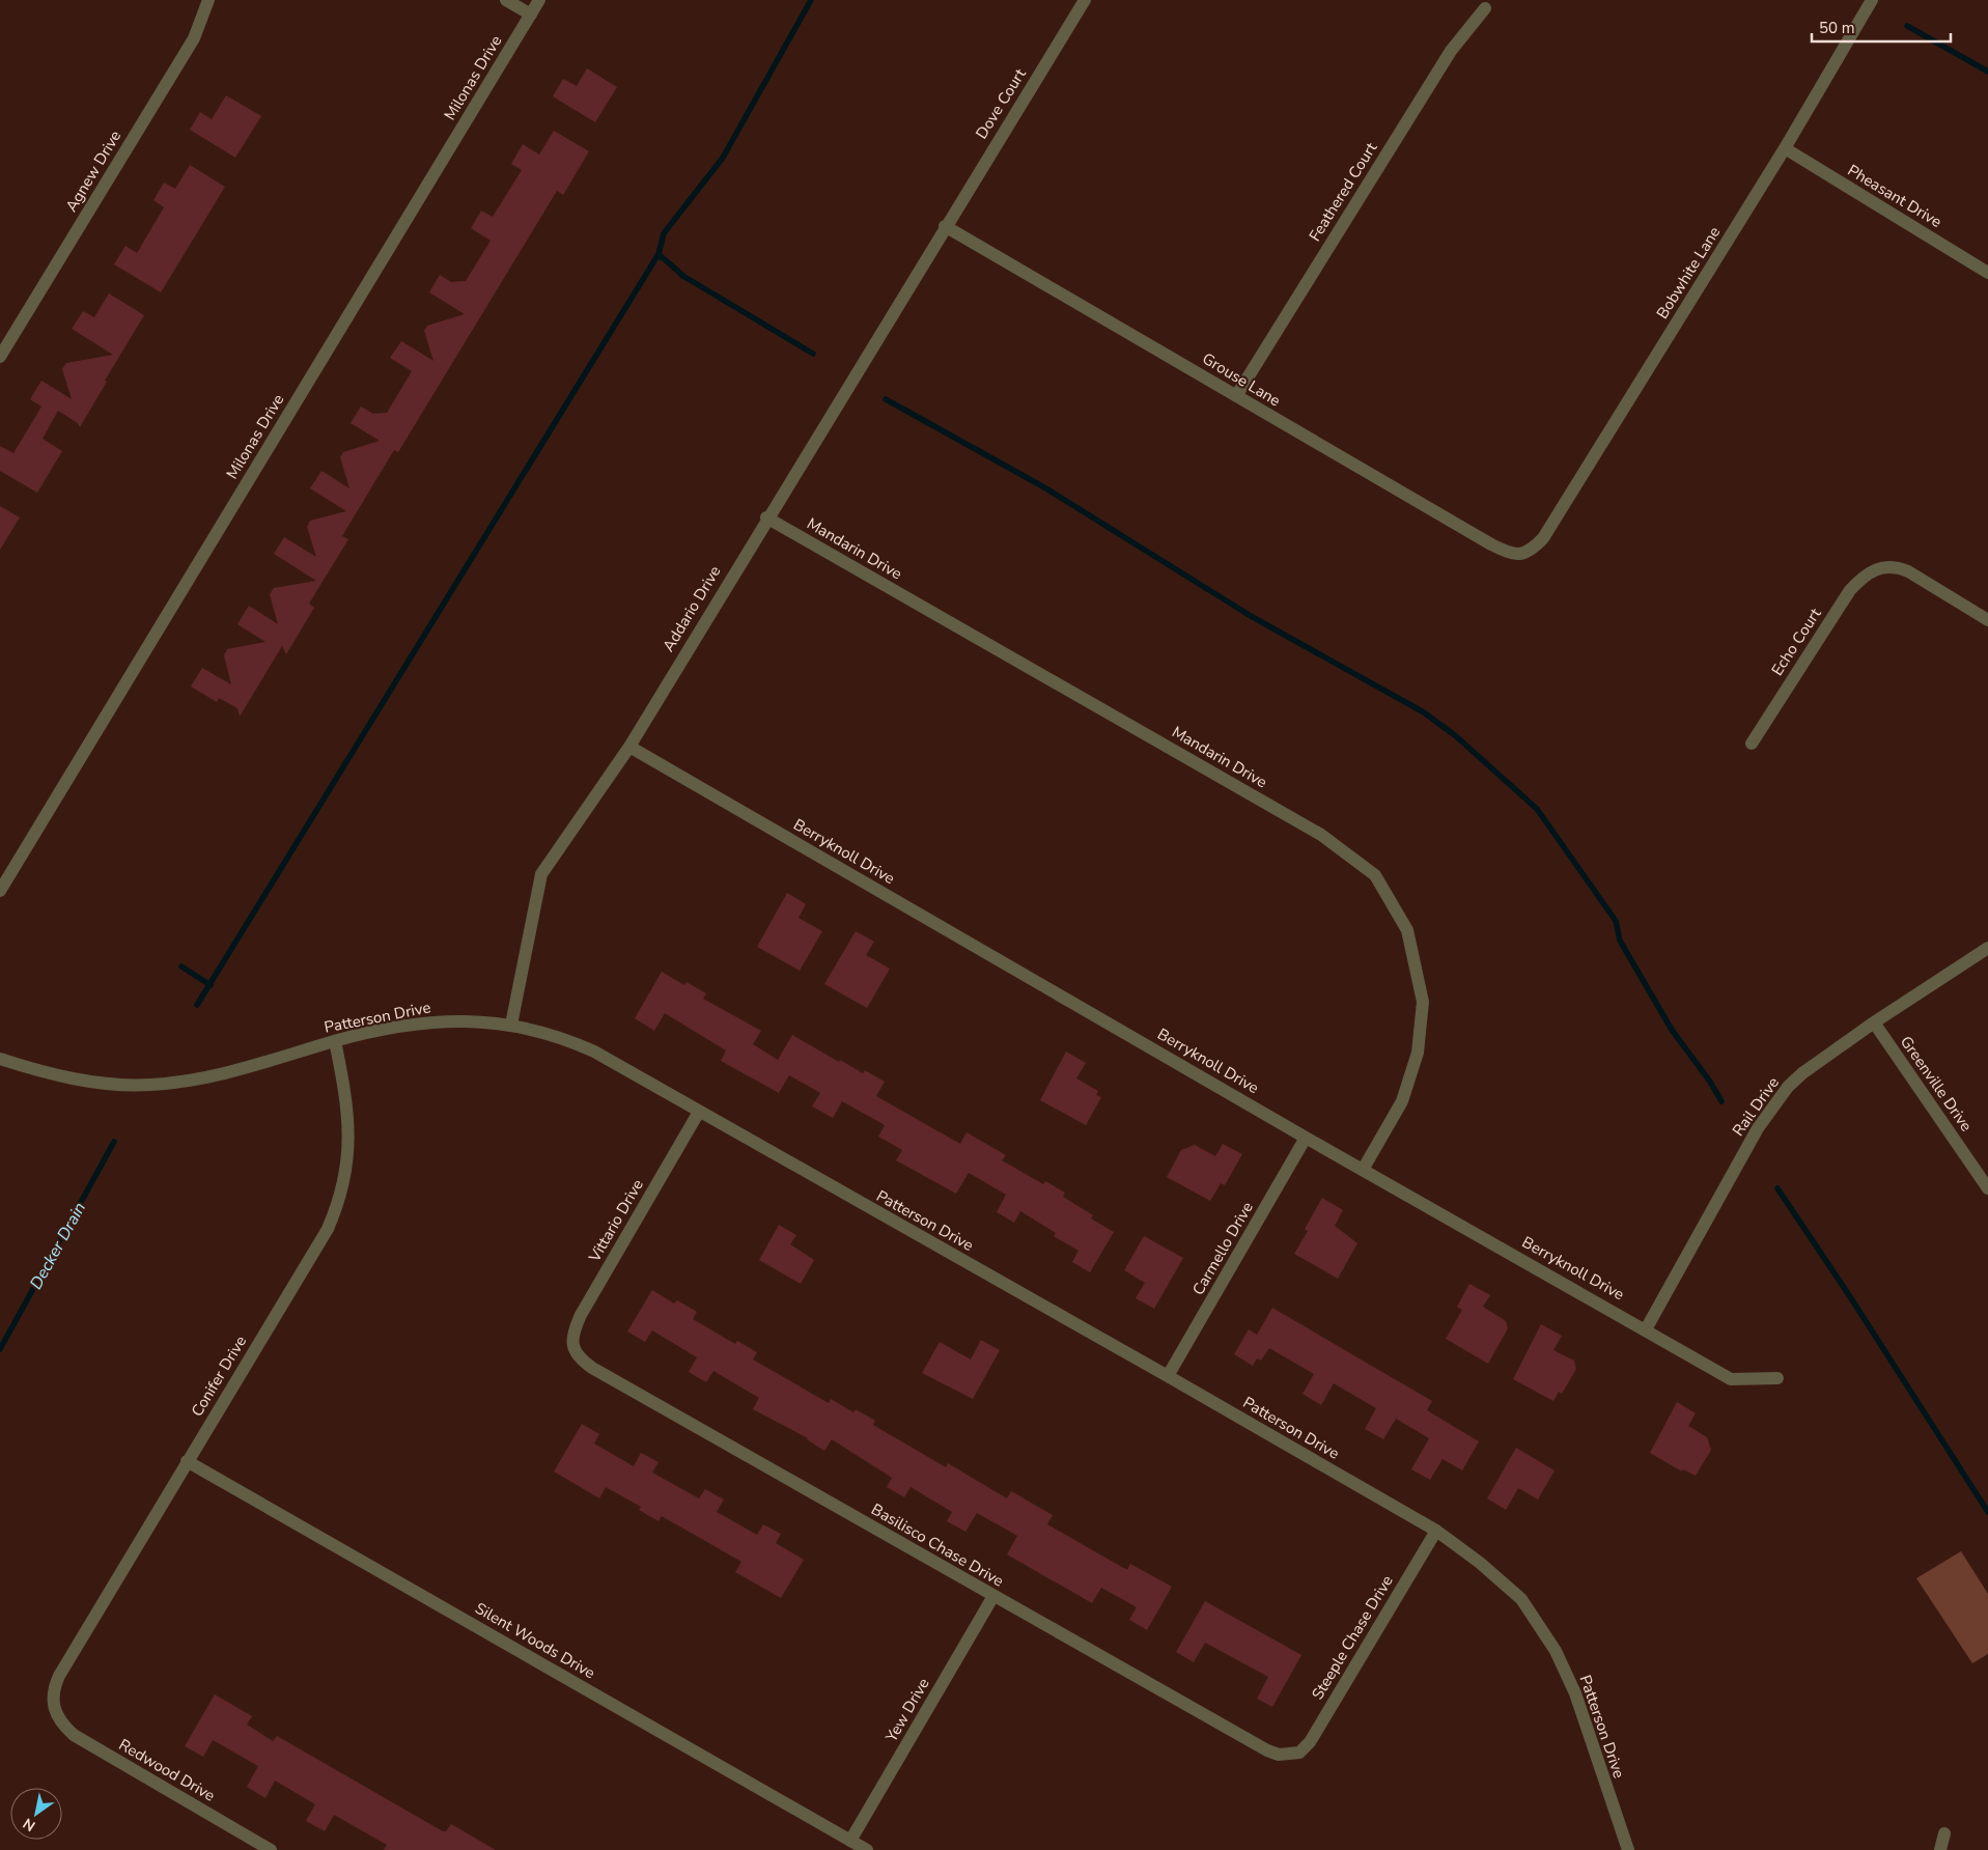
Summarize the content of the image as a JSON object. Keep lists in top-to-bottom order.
{
  "streets": {
    "street": [
      "Milonas Drive",
      "Dove Court",
      "Agnew Drive",
      "Feathered Court",
      "Pheasant Drive",
      "Bobwhite Lane",
      "Grouse Lane",
      "Mandarin Drive",
      "Addario Drive",
      "Echo Court",
      "Berryknoll Drive",
      "Patterson Drive",
      "Greenville Drive",
      "Rail Drive",
      "Vittario Drive",
      "Carmello Drive",
      "Conifer Drive",
      "Basilisco Chase Drive",
      "Steeple Chase Drive",
      "Silent Woods Drive",
      "Yew Drive",
      "Redwood Drive"
    ]
  },
  "crossings": [
    ["Dove Court", "Grouse Lane"],
    ["Dove Court", "Addario Drive"],
    ["Feathered Court", "Grouse Lane"],
    ["Pheasant Drive", "Bobwhite Lane"],
    ["Bobwhite Lane", "Grouse Lane"],
    ["Grouse Lane", "Addario Drive"],
    ["Mandarin Drive", "Addario Drive"],
    ["Mandarin Drive", "Berryknoll Drive"],
    ["Addario Drive", "Berryknoll Drive"],
    ["Addario Drive", "Patterson Drive"],
    ["Berryknoll Drive", "Rail Drive"],
    ["Berryknoll Drive", "Carmello Drive"],
    ["Patterson Drive", "Vittario Drive"],
    ["Patterson Drive", "Carmello Drive"],
    ["Patterson Drive", "Conifer Drive"],
    ["Patterson Drive", "Steeple Chase Drive"],
    ["Greenville Drive", "Rail Drive"],
    ["Vittario Drive", "Basilisco Chase Drive"],
    ["Conifer Drive", "Silent Woods Drive"],
    ["Conifer Drive", "Redwood Drive"],
    ["Basilisco Chase Drive", "Steeple Chase Drive"],
    ["Basilisco Chase Drive", "Yew Drive"],
    ["Silent Woods Drive", "Yew Drive"]
  ],
  "water": ["Decker Drain"],
  "scale_bar": "50 m",
  "north": "bottom left"
}
